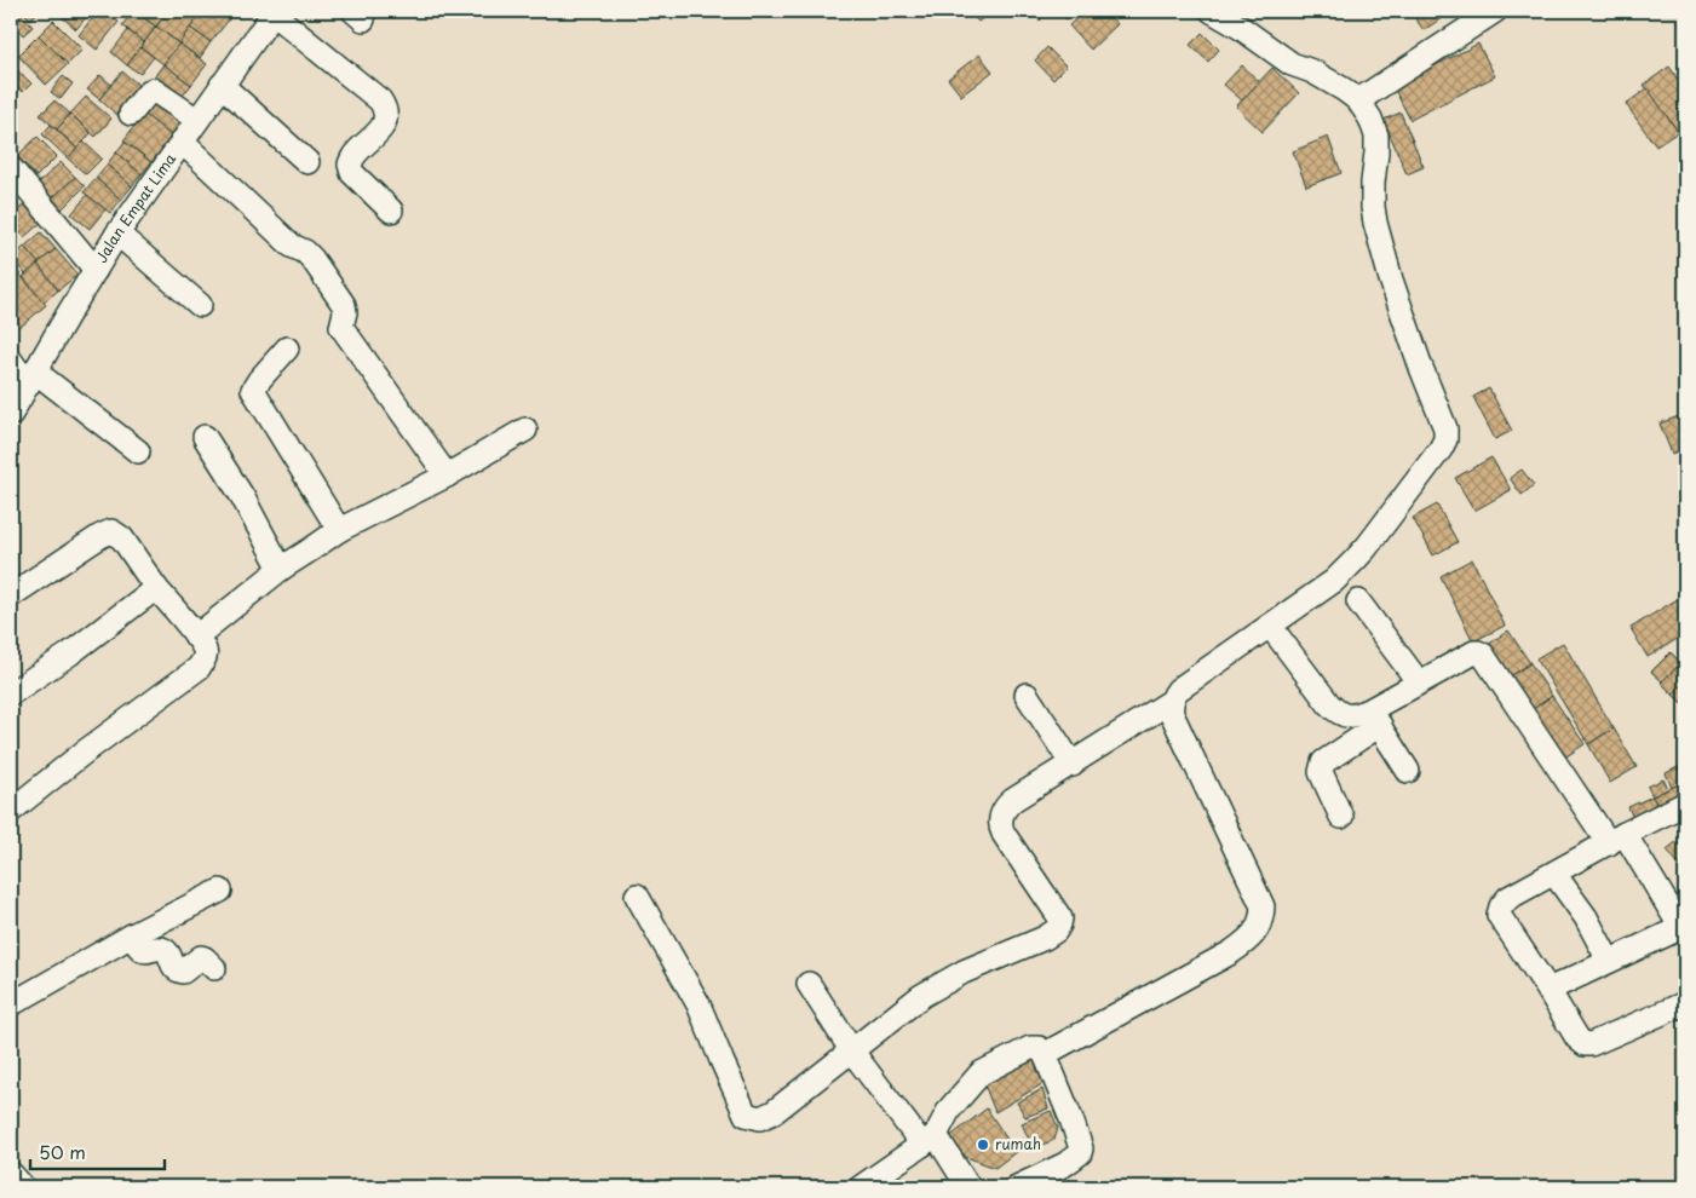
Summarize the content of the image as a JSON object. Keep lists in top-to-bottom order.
{
  "streets": {
    "street": ["Jalan Empat Lima"]
  },
  "places": ["rumah"],
  "scale_bar": "50 m"
}
